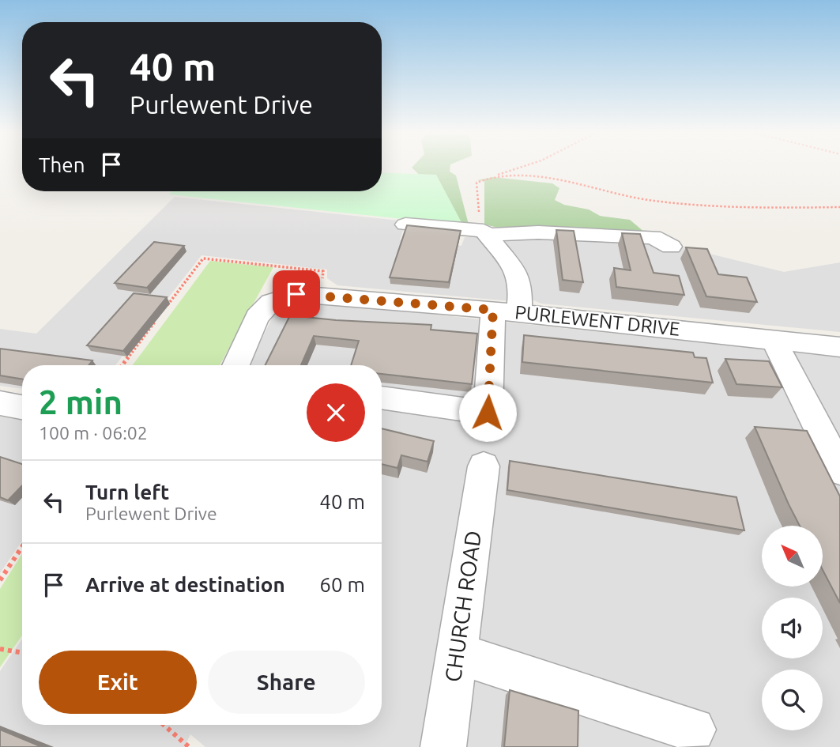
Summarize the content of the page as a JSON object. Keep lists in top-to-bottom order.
{
  "streets": {
    "street": ["PURLEWENT DRIVE", "CHURCH ROAD"]
  },
  "north": "top left",
  "page": {
    "turn": ["40 m", "Purlewent Drive"],
    "then": "Then",
    "heading": ["2 min", "100 m · 06:02"],
    "list": [
      {
        "name": "Turn left",
        "note": "Purlewent Drive",
        "value": "40 m"
      },
      {
        "name": "Arrive at destination",
        "value": "60 m"
      }
    ],
    "buttons": ["Exit", "Share"]
  }
}
